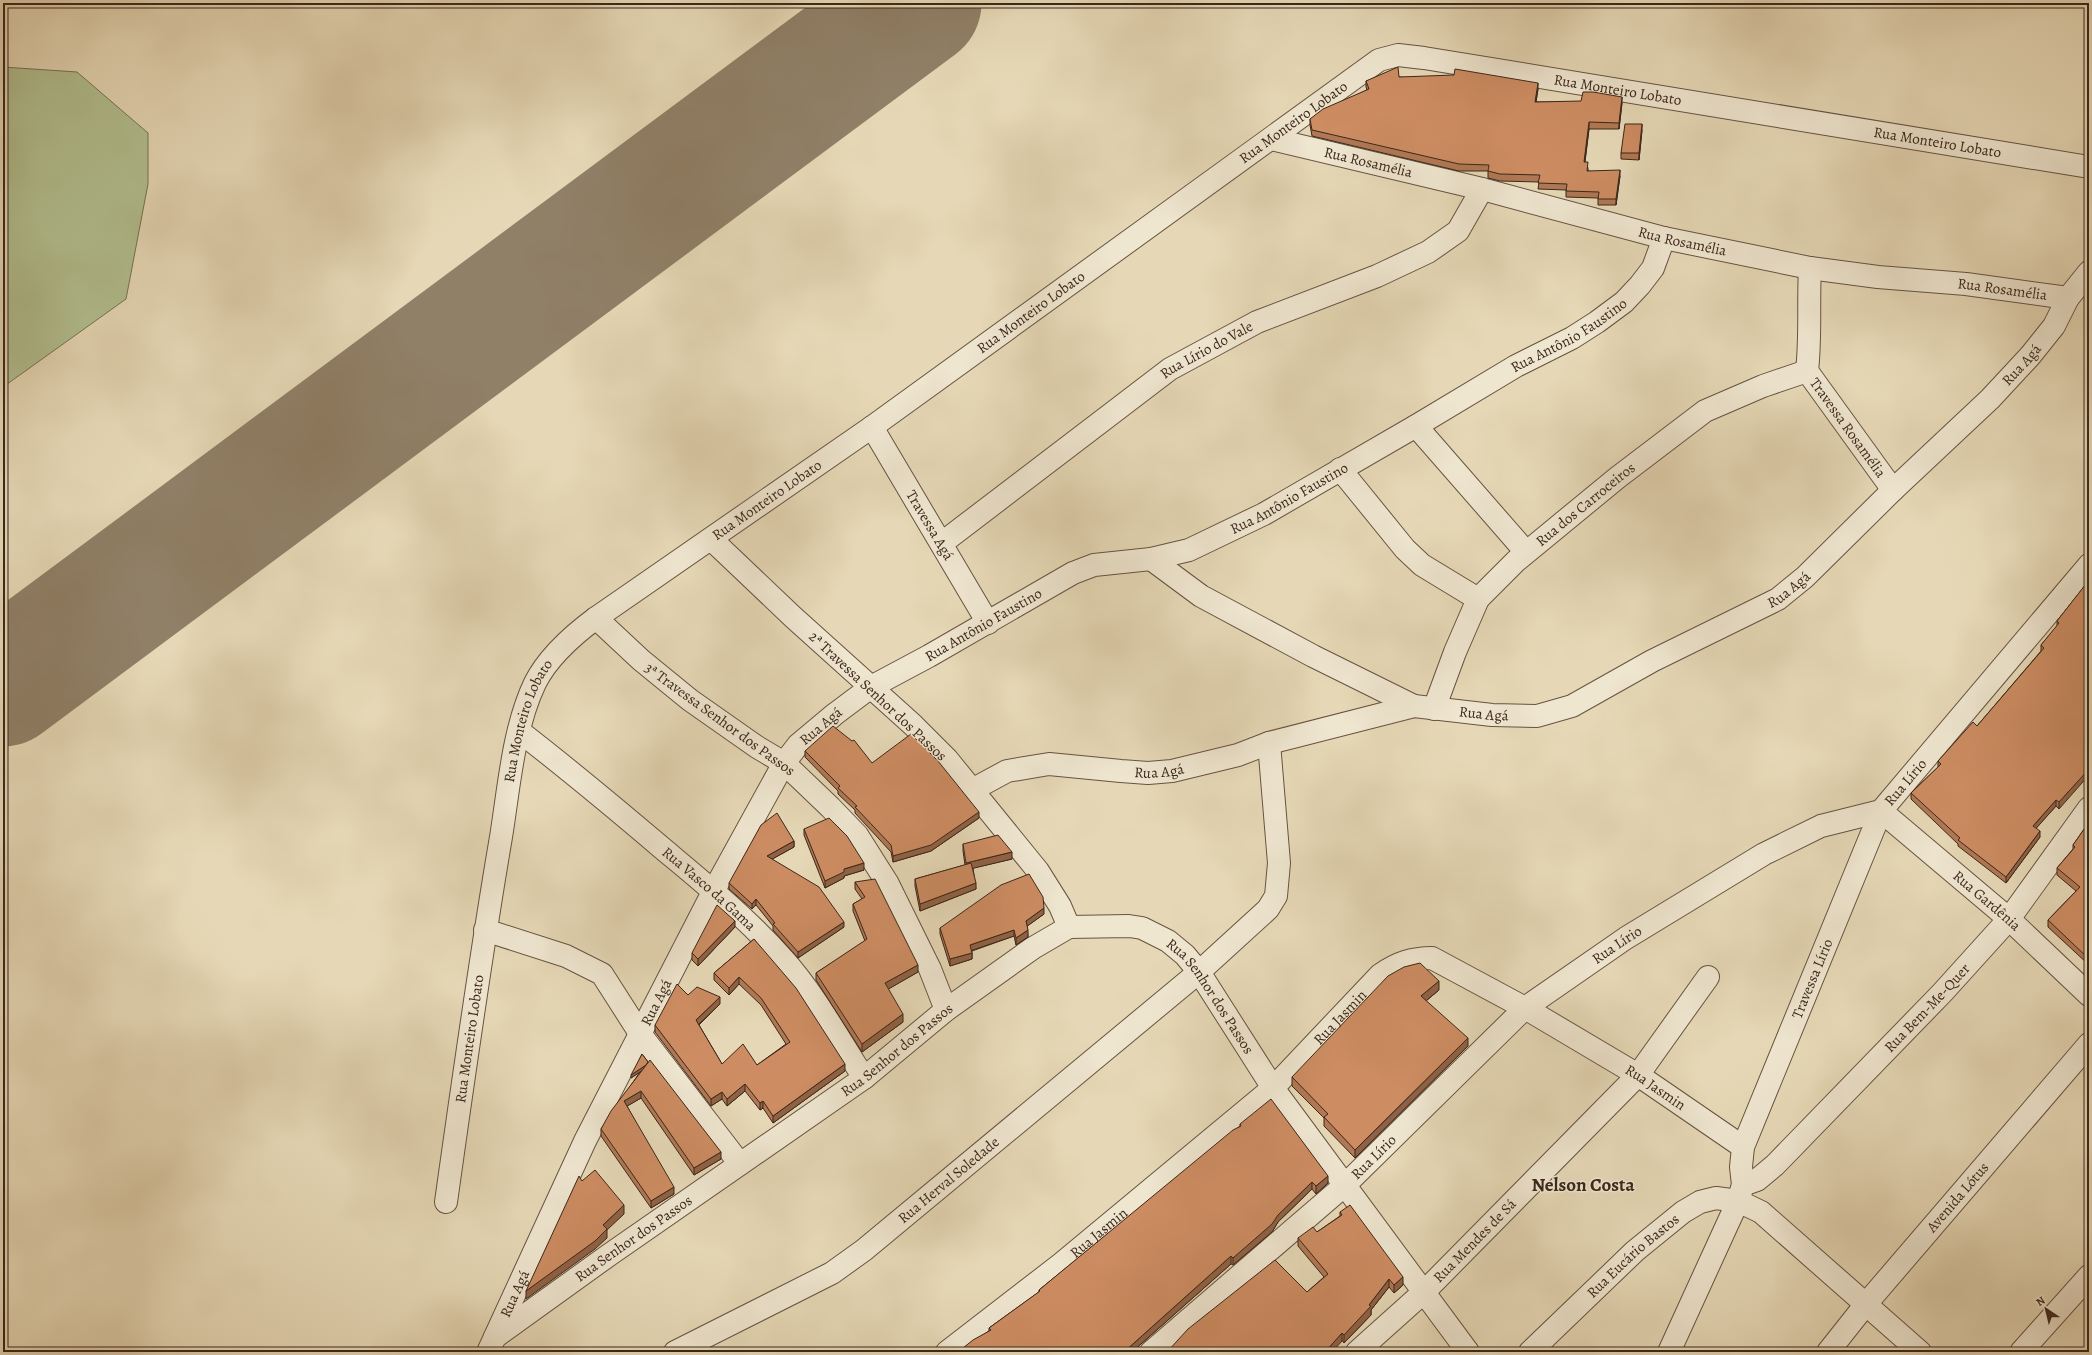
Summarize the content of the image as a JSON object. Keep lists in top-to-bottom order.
{
  "streets": {
    "street": [
      "Rua Monteiro Lobato",
      "Rua Rosamélia",
      "Rua Antônio Faustino",
      "Rua Lírio do Vale",
      "Rua Agá",
      "Travessa Rosamélia",
      "Rua dos Carroceiros",
      "Travessa Agá",
      "2ª Travessa Senhor dos Passos",
      "3ª Travessa Senhor dos Passos",
      "Rua Lírio",
      "Rua Vasco da Gama",
      "Rua Gardênia",
      "Travessa Lírio",
      "Rua Senhor dos Passos",
      "Rua Bem-Me-Quer",
      "Rua Jasmin",
      "Rua Herval Soledade",
      "Avenida Lótus",
      "Rua Mendes de Sá",
      "Rua Eucário Bastos"
    ]
  },
  "crossings": [
    ["Rua Monteiro Lobato", "Rua Rosamélia"],
    ["Rua Monteiro Lobato", "Travessa Agá"],
    ["Rua Monteiro Lobato", "2ª Travessa Senhor dos Passos"],
    ["Rua Monteiro Lobato", "3ª Travessa Senhor dos Passos"],
    ["Rua Monteiro Lobato", "Rua Vasco da Gama"],
    ["Rua Rosamélia", "Rua Antônio Faustino"],
    ["Rua Rosamélia", "Rua Lírio do Vale"],
    ["Rua Rosamélia", "Rua Agá"],
    ["Rua Rosamélia", "Travessa Rosamélia"],
    ["Rua Antônio Faustino", "Rua Agá"],
    ["Rua Antônio Faustino", "Travessa Agá"],
    ["Rua Antônio Faustino", "2ª Travessa Senhor dos Passos"],
    ["Rua Lírio do Vale", "Travessa Agá"],
    ["Rua Agá", "Travessa Rosamélia"],
    ["Rua Agá", "Rua dos Carroceiros"],
    ["Rua Agá", "2ª Travessa Senhor dos Passos"],
    ["Rua Agá", "3ª Travessa Senhor dos Passos"],
    ["Rua Agá", "Rua Vasco da Gama"],
    ["Rua Agá", "Rua Senhor dos Passos"],
    ["Rua Agá", "Rua Herval Soledade"],
    ["Travessa Rosamélia", "Rua dos Carroceiros"],
    ["2ª Travessa Senhor dos Passos", "Rua Senhor dos Passos"],
    ["3ª Travessa Senhor dos Passos", "Rua Senhor dos Passos"],
    ["Rua Lírio", "Rua Gardênia"],
    ["Rua Lírio", "Travessa Lírio"],
    ["Rua Lírio", "Rua Senhor dos Passos"],
    ["Rua Lírio", "Rua Jasmin"],
    ["Rua Vasco da Gama", "Rua Senhor dos Passos"],
    ["Rua Gardênia", "Travessa Lírio"],
    ["Rua Gardênia", "Rua Bem-Me-Quer"],
    ["Travessa Lírio", "Rua Jasmin"],
    ["Rua Senhor dos Passos", "Rua Jasmin"],
    ["Rua Senhor dos Passos", "Rua Herval Soledade"],
    ["Rua Senhor dos Passos", "Rua Mendes de Sá"],
    ["Rua Bem-Me-Quer", "Rua Eucário Bastos"],
    ["Rua Jasmin", "Rua Mendes de Sá"]
  ],
  "districts": ["Nelson Costa"],
  "north": "top left"
}
